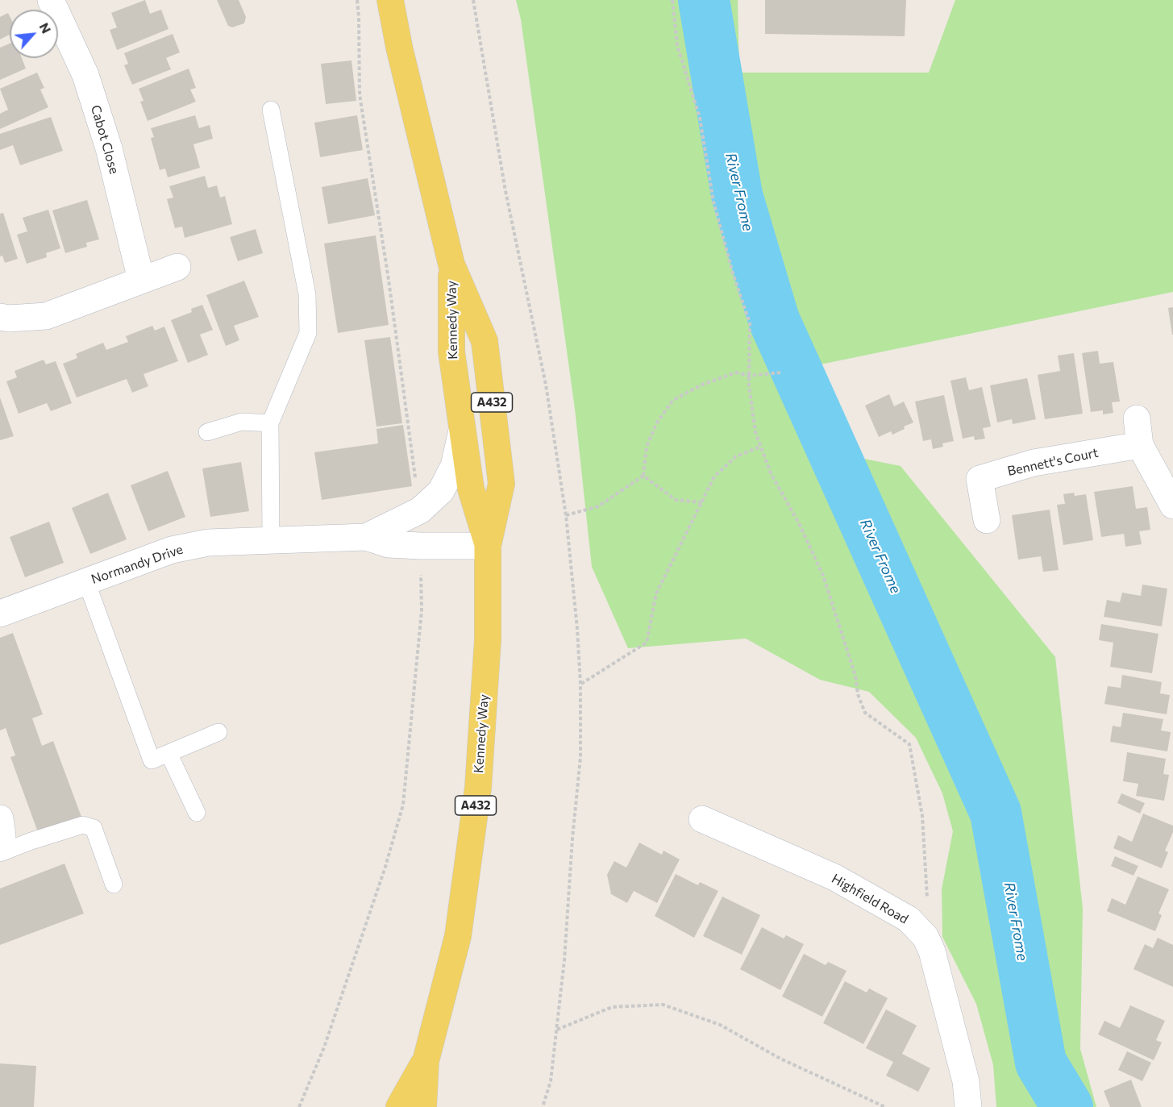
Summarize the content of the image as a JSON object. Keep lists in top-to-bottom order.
{
  "streets": {
    "main road": ["Kennedy Way", "A432"],
    "street": [
      "Cabot Close",
      "Bennett's Court",
      "Normandy Drive",
      "Highfield Road"
    ]
  },
  "crossings": [
    ["Kennedy Way", "Normandy Drive"]
  ],
  "water": ["River Frome"],
  "north": "top right"
}
